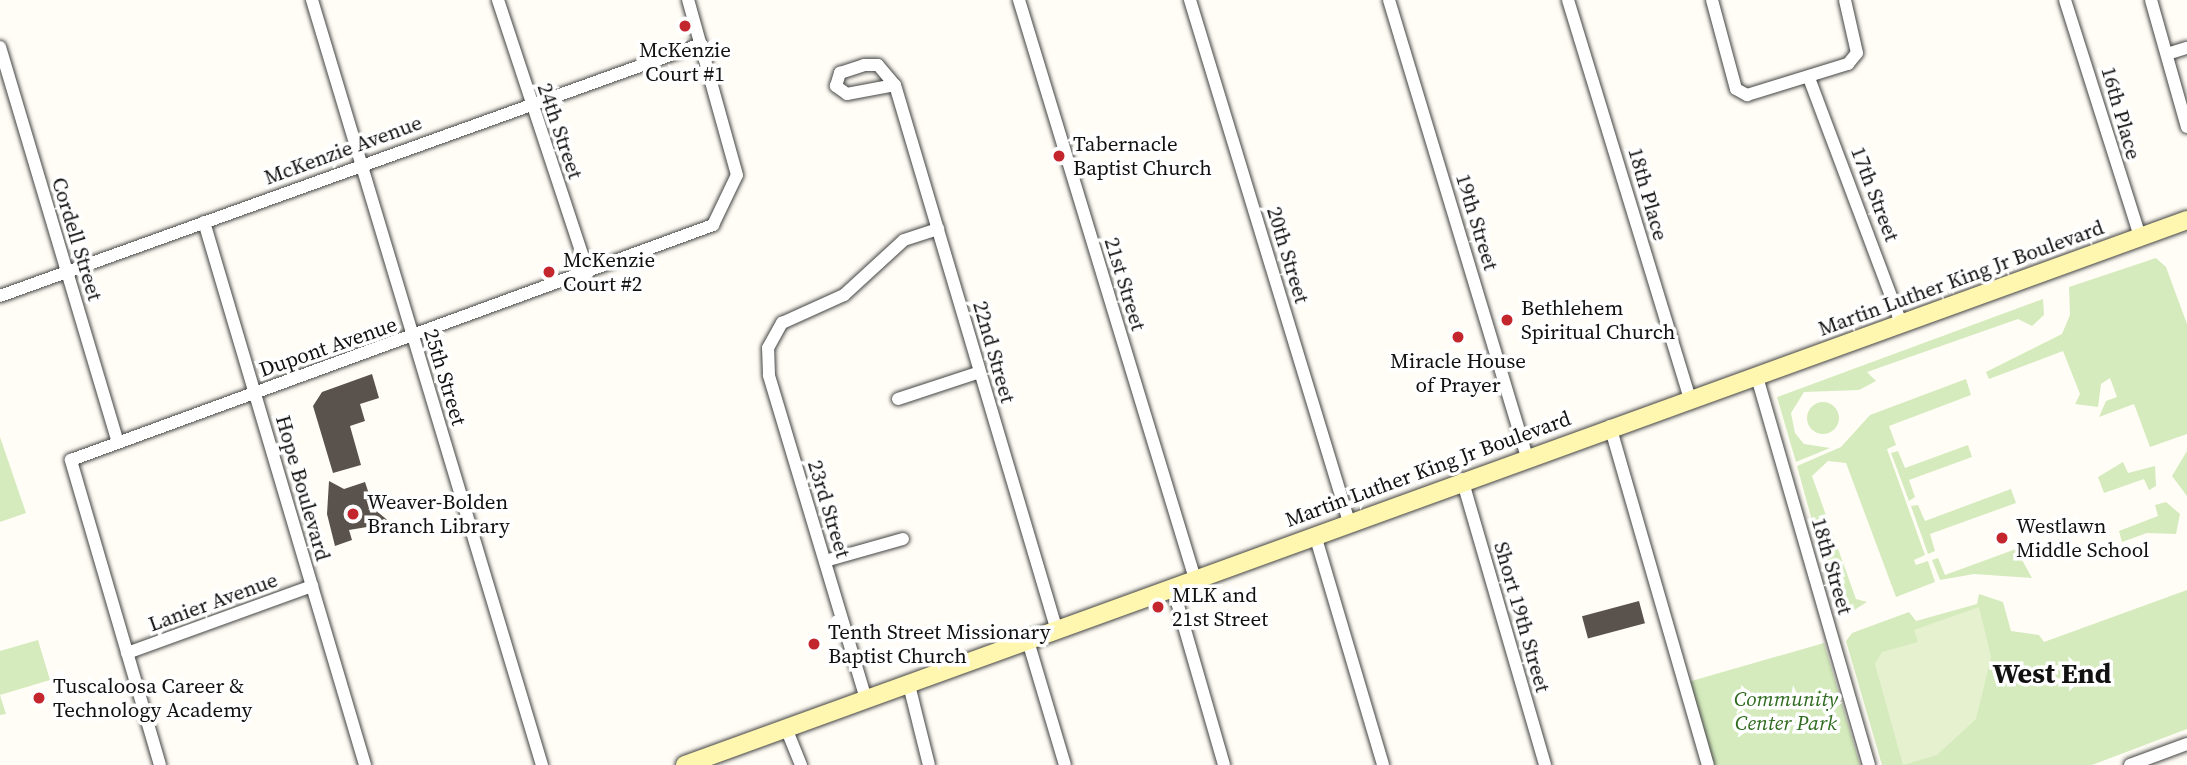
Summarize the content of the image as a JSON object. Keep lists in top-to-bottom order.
{
  "streets": {
    "main road": ["Martin Luther King Jr Boulevard"],
    "street": [
      "16th Place",
      "24th Street",
      "McKenzie Avenue",
      "18th Place",
      "17th Street",
      "19th Street",
      "Cordell Street",
      "20th Street",
      "21st Street",
      "Dupont Avenue",
      "22nd Street",
      "25th Street",
      "Hope Boulevard",
      "23rd Street",
      "18th Street",
      "Lanier Avenue",
      "Short 19th Street"
    ]
  },
  "crossings": [
    ["16th Place", "Martin Luther King Jr Boulevard"],
    ["24th Street", "McKenzie Avenue"],
    ["24th Street", "Dupont Avenue"],
    ["McKenzie Avenue", "Cordell Street"],
    ["McKenzie Avenue", "Dupont Avenue"],
    ["McKenzie Avenue", "25th Street"],
    ["McKenzie Avenue", "Hope Boulevard"],
    ["18th Place", "Martin Luther King Jr Boulevard"],
    ["17th Street", "Martin Luther King Jr Boulevard"],
    ["19th Street", "Martin Luther King Jr Boulevard"],
    ["Cordell Street", "Dupont Avenue"],
    ["20th Street", "Martin Luther King Jr Boulevard"],
    ["Martin Luther King Jr Boulevard", "21st Street"],
    ["Martin Luther King Jr Boulevard", "22nd Street"],
    ["Martin Luther King Jr Boulevard", "23rd Street"],
    ["Martin Luther King Jr Boulevard", "18th Street"],
    ["Martin Luther King Jr Boulevard", "Short 19th Street"],
    ["Dupont Avenue", "25th Street"],
    ["Dupont Avenue", "Hope Boulevard"],
    ["Dupont Avenue", "Lanier Avenue"],
    ["22nd Street", "23rd Street"],
    ["Hope Boulevard", "Lanier Avenue"]
  ],
  "districts": ["West End"],
  "parks": ["Community Center Park"],
  "places": [
    "McKenzie Court #1",
    "Tabernacle Baptist Church",
    "McKenzie Court #2",
    "Bethlehem Spiritual Church",
    "Miracle House of Prayer",
    "Weaver-Bolden Branch Library",
    "Westlawn Middle School",
    "MLK and 21st Street",
    "Tenth Street Missionary Baptist Church",
    "Tuscaloosa Career & Technology Academy"
  ]
}
